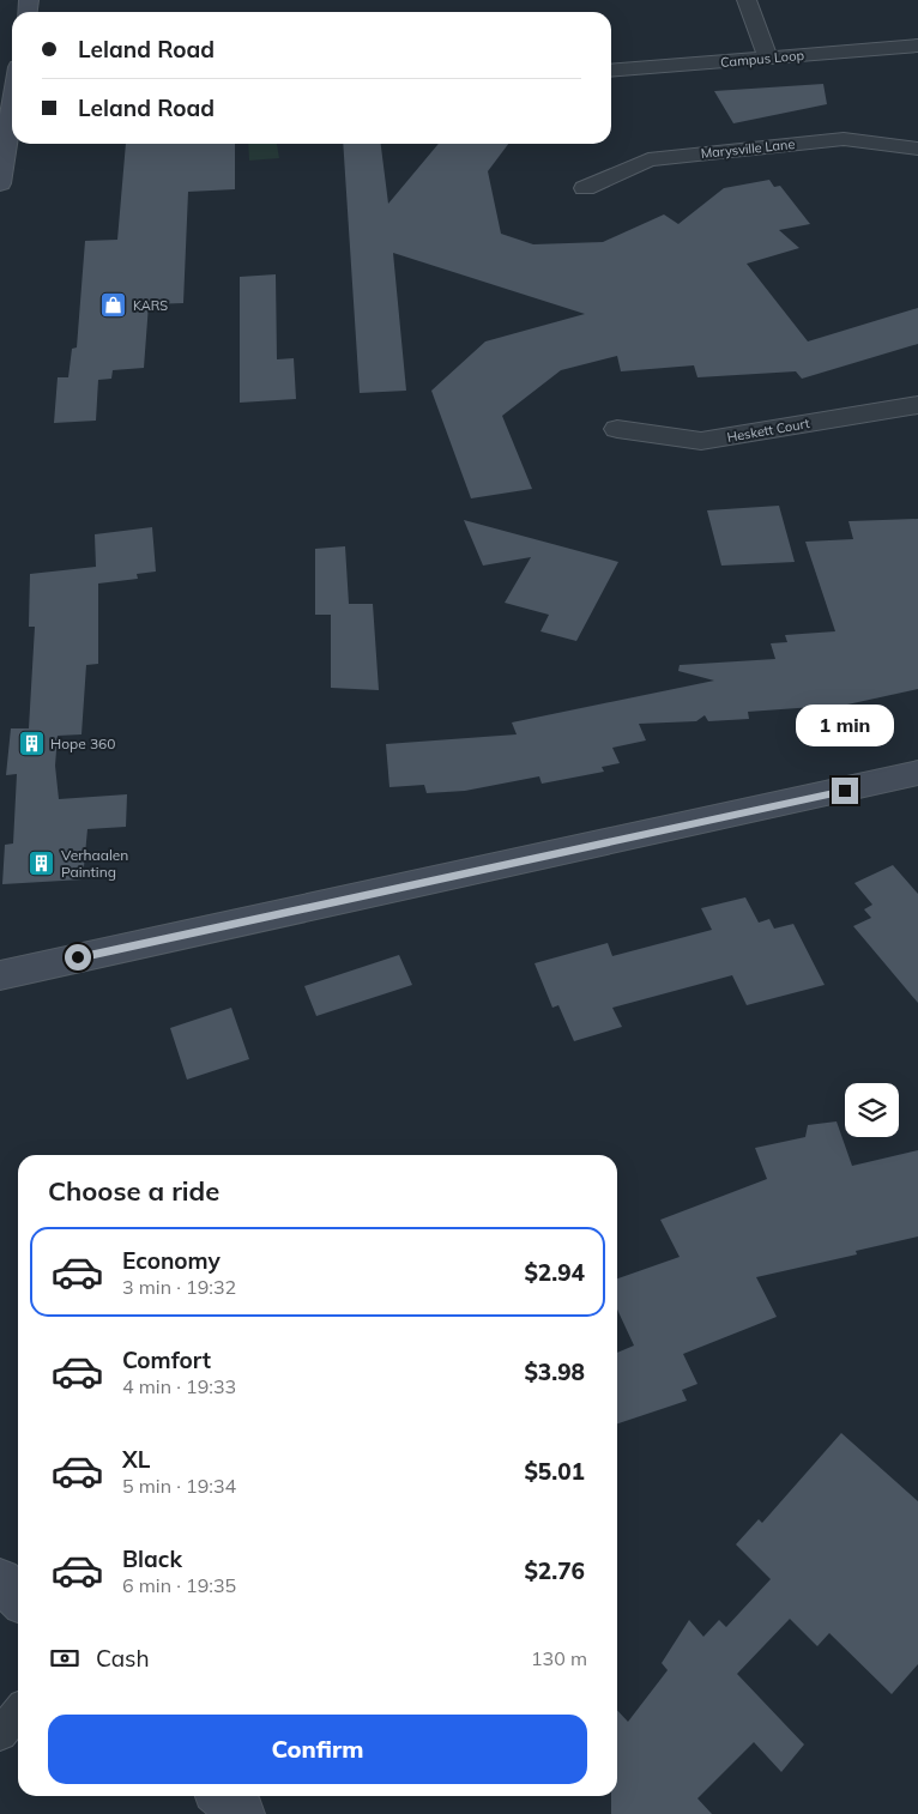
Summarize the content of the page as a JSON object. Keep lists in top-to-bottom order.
{
  "streets": {
    "street": ["Campus Loop", "Marysville Lane", "Heskett Court"]
  },
  "places": {
    "shop": ["KARS"],
    "building": ["Hope 360", "Verhaalen Painting"]
  },
  "page": {
    "banner": ["Leland Road", "Leland Road"],
    "bubble": "1 min",
    "heading": "Choose a ride",
    "list": [
      {
        "name": "Economy",
        "note": "3 min · 19:32",
        "value": "$2.94"
      },
      {
        "name": "Comfort",
        "note": "4 min · 19:33",
        "value": "$3.98"
      },
      {
        "name": "XL",
        "note": "5 min · 19:34",
        "value": "$5.01"
      },
      {
        "name": "Black",
        "note": "6 min · 19:35",
        "value": "$2.76"
      }
    ],
    "pay": ["Cash", "130 m"],
    "buttons": "Confirm"
  }
}
